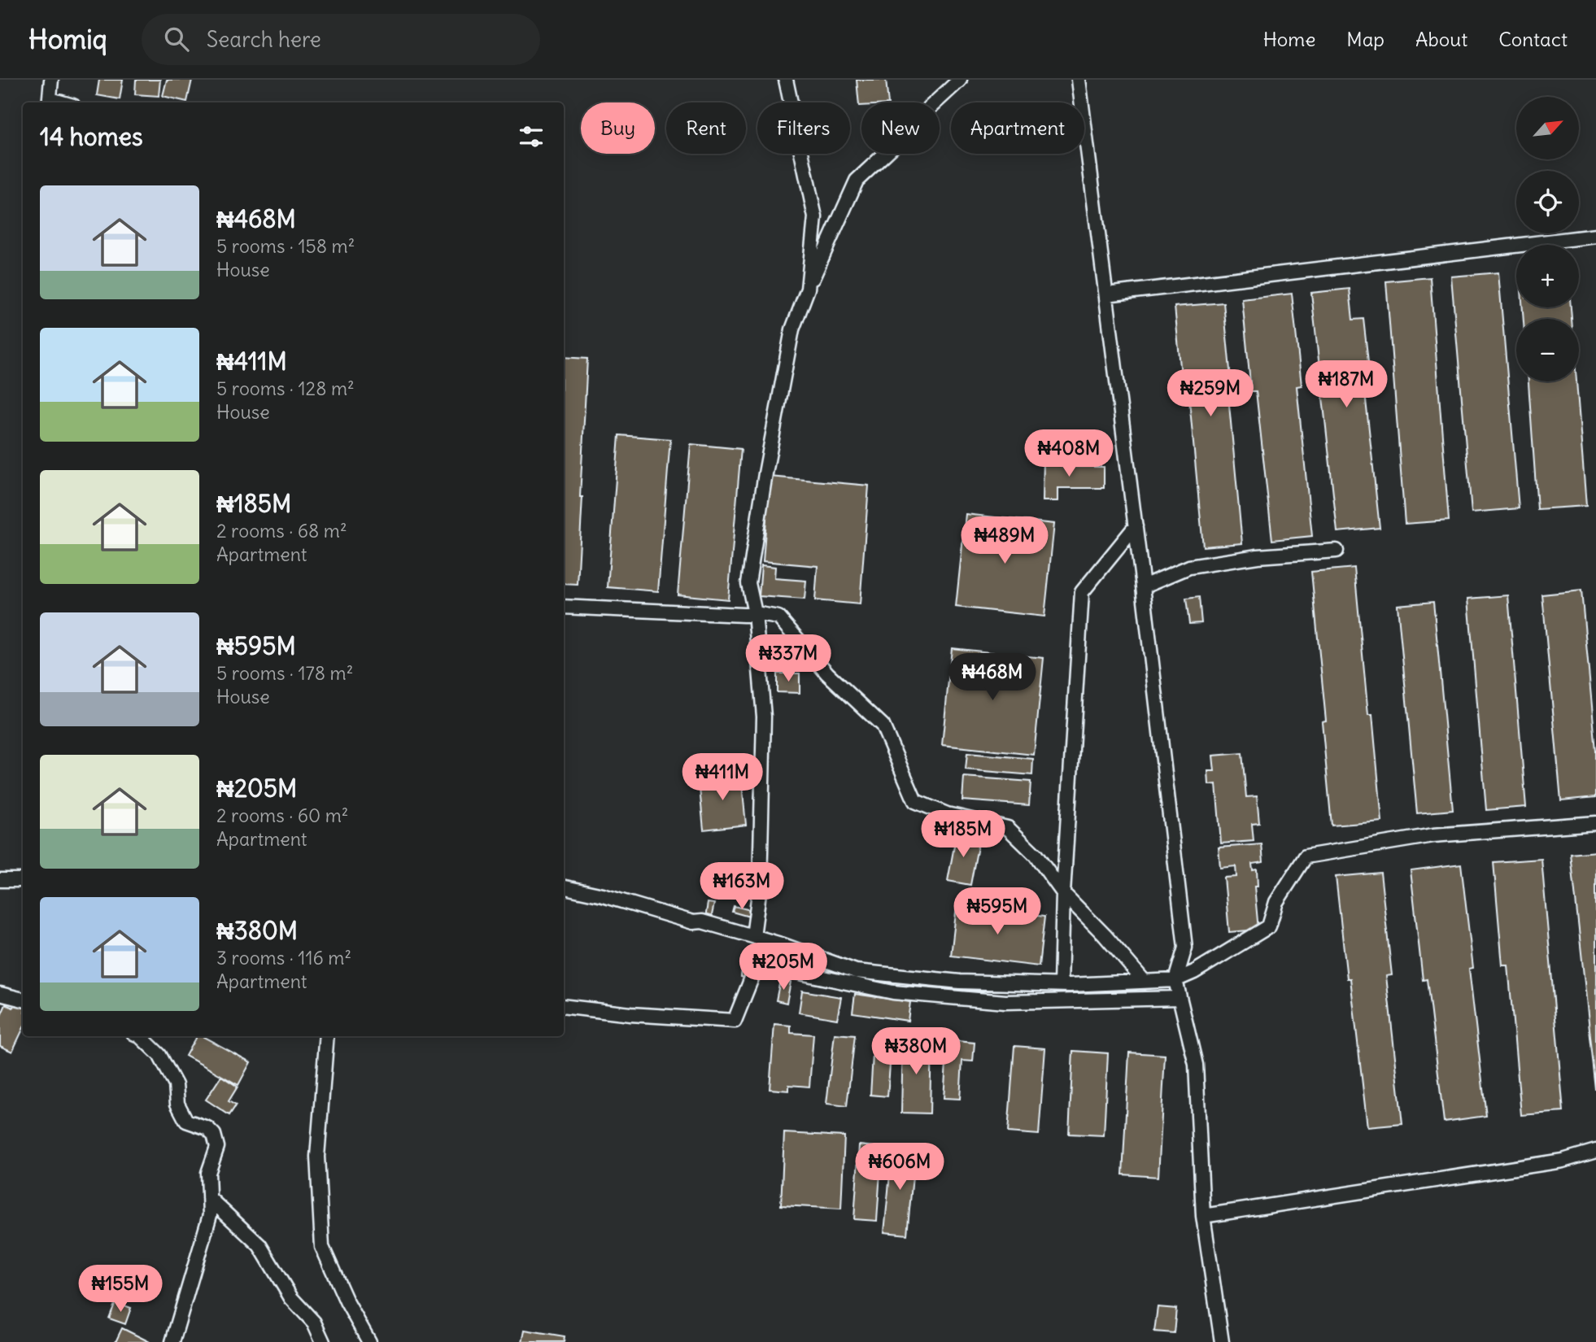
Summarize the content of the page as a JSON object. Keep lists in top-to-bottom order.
{
  "north": "top right",
  "page": {
    "header": "Homiq",
    "search": "Search here",
    "nav": [
      "Home",
      "Map",
      "About",
      "Contact"
    ],
    "map_buttons": ["+", "−"],
    "chip": [
      "Buy",
      "Rent",
      "Filters",
      "New",
      "Apartment"
    ],
    "heading": "14 homes",
    "list": [
      {
        "name": "₦468M",
        "note": "5 rooms · 158 m² · House"
      },
      {
        "name": "₦411M",
        "note": "5 rooms · 128 m² · House"
      },
      {
        "name": "₦185M",
        "note": "2 rooms · 68 m² · Apartment"
      },
      {
        "name": "₦595M",
        "note": "5 rooms · 178 m² · House"
      },
      {
        "name": "₦205M",
        "note": "2 rooms · 60 m² · Apartment"
      },
      {
        "name": "₦380M",
        "note": "3 rooms · 116 m² · Apartment"
      }
    ],
    "price": [
      "₦187M",
      "₦259M",
      "₦408M",
      "₦489M",
      "₦337M",
      "₦468M",
      "₦411M",
      "₦185M",
      "₦163M",
      "₦595M",
      "₦205M",
      "₦380M",
      "₦606M",
      "₦155M"
    ]
  }
}
